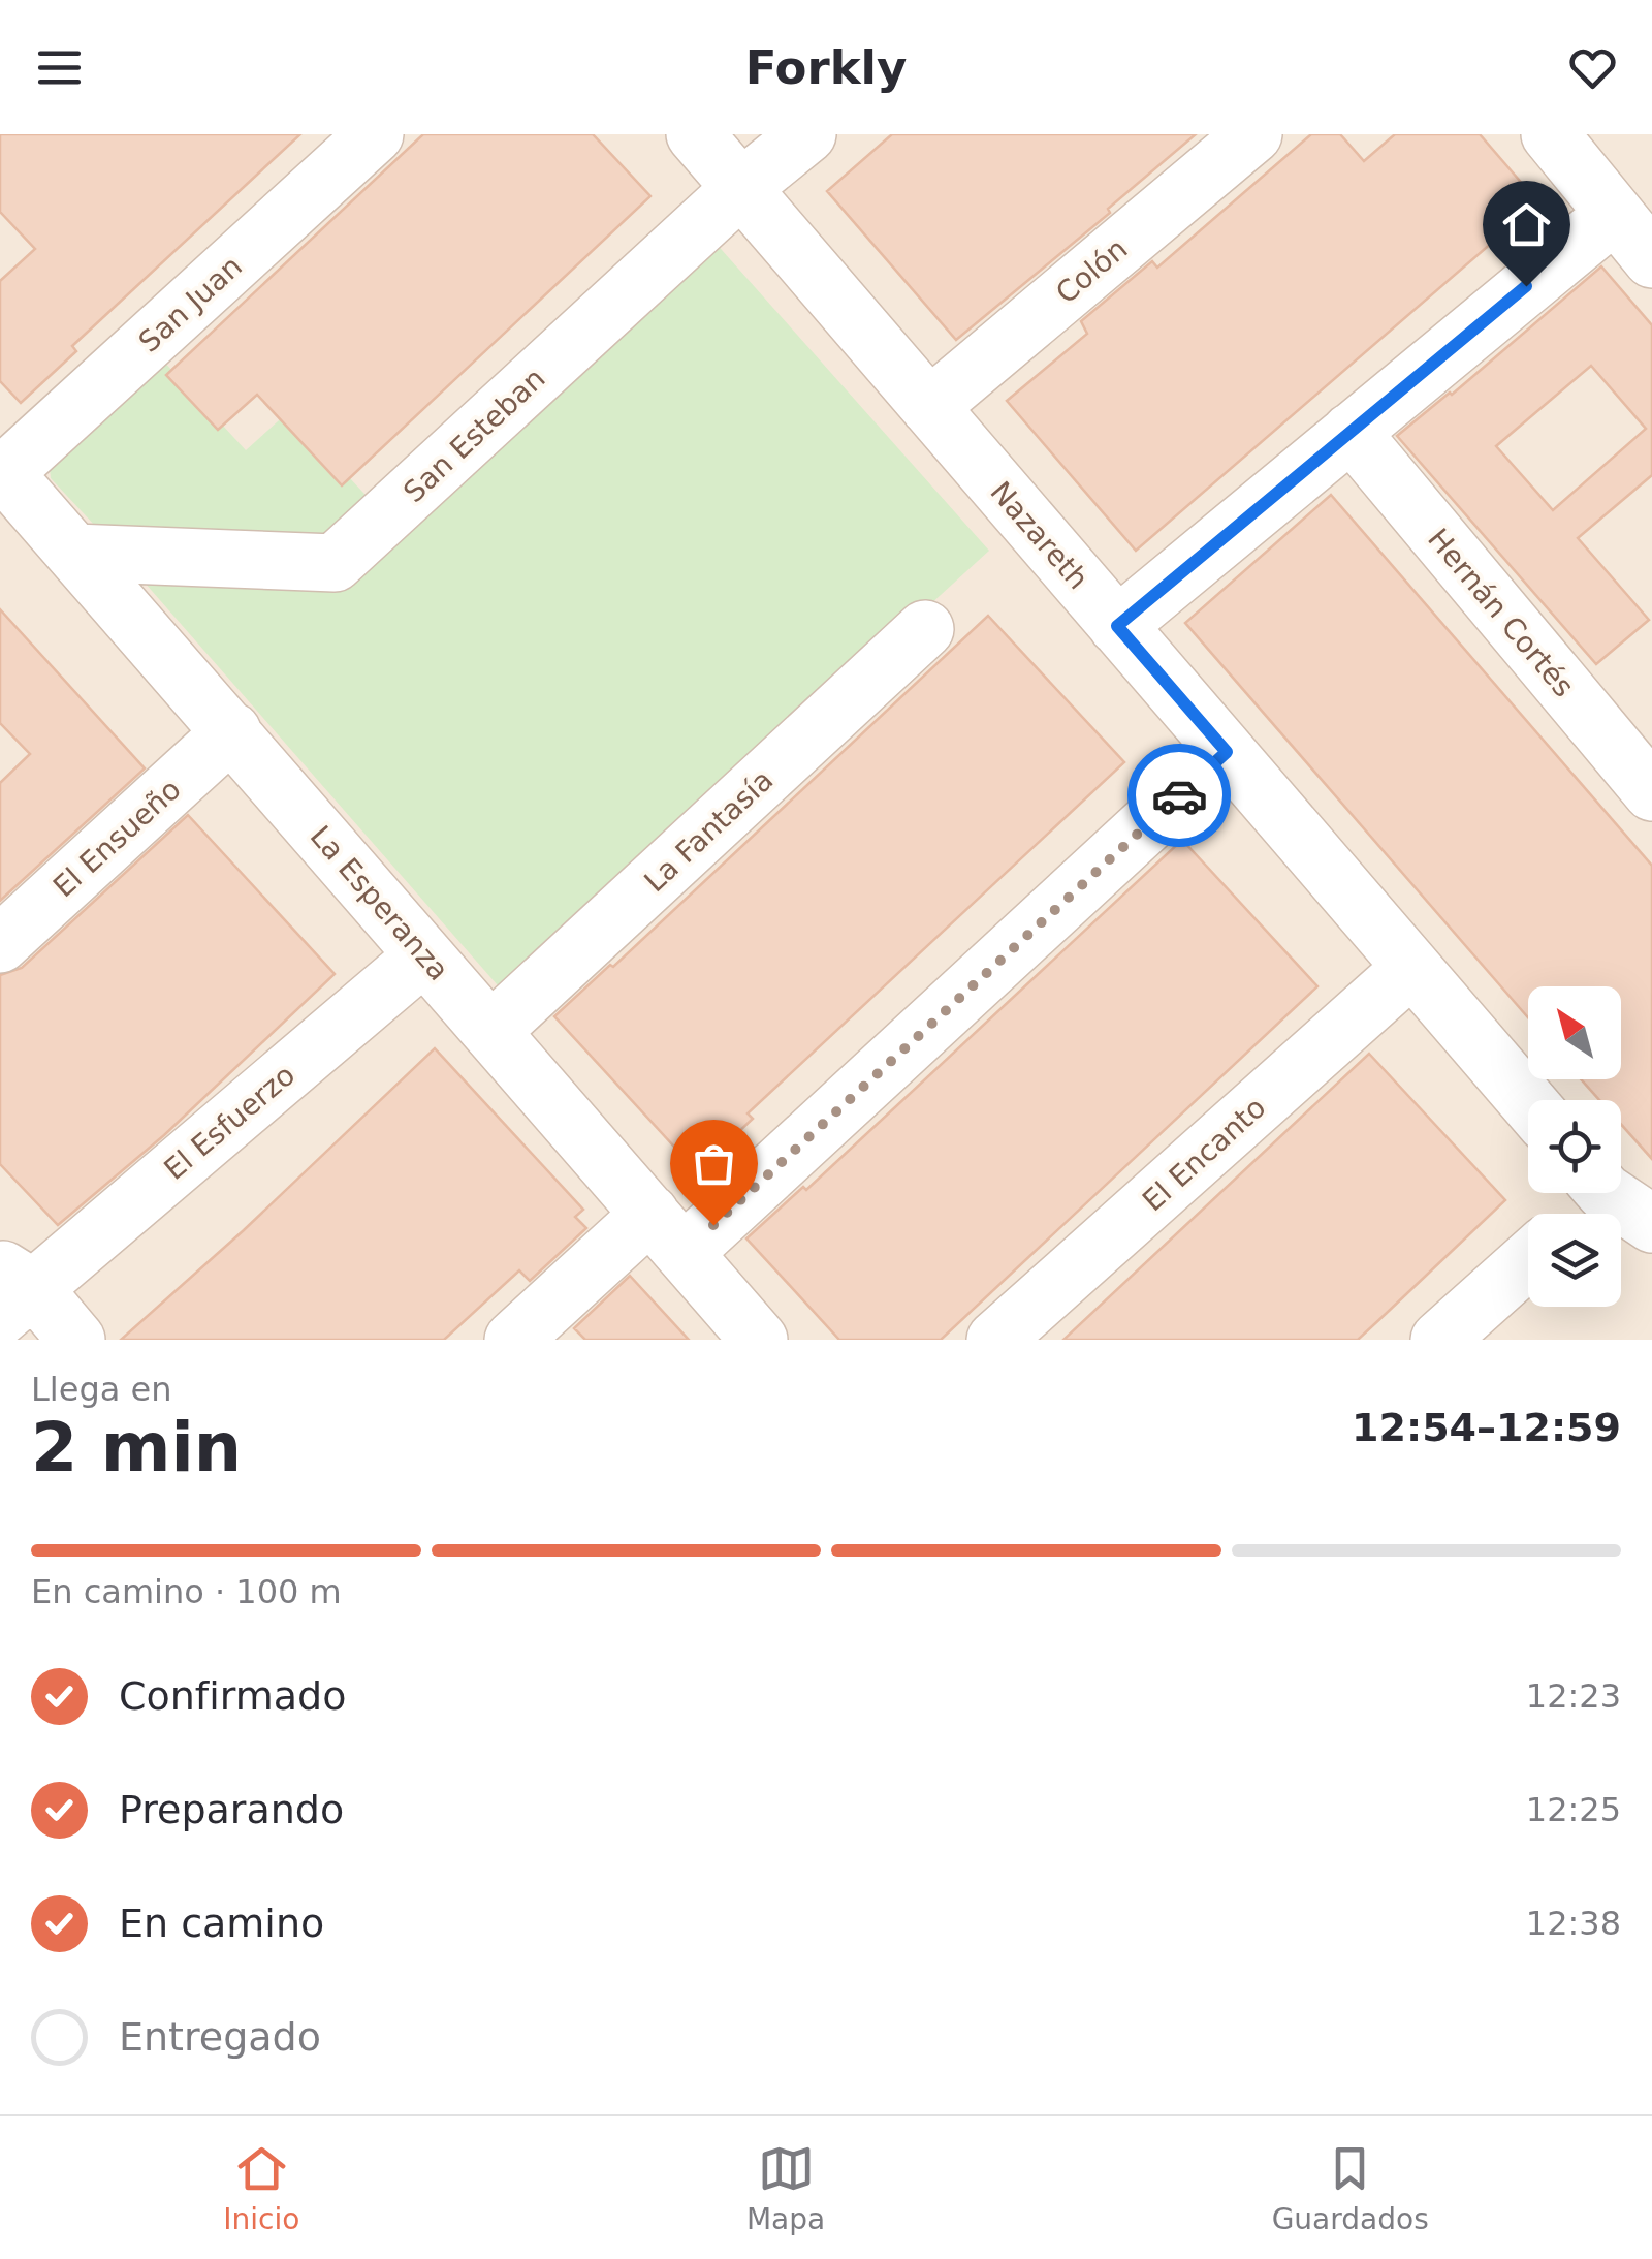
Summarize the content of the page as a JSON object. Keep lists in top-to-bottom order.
{
  "streets": {
    "street": [
      "Colón",
      "San Juan",
      "San Esteban",
      "Nazareth",
      "Hernán Cortés",
      "La Fantasía",
      "El Ensueño",
      "La Esperanza",
      "El Esfuerzo",
      "El Encanto"
    ]
  },
  "crossings": [
    ["Colón", "Nazareth"],
    ["San Juan", "La Esperanza"],
    ["San Esteban", "Nazareth"],
    ["San Esteban", "La Esperanza"],
    ["Nazareth", "El Encanto"],
    ["La Fantasía", "La Esperanza"],
    ["El Ensueño", "La Esperanza"],
    ["La Esperanza", "El Esfuerzo"]
  ],
  "north": "top left",
  "page": {
    "header": "Forkly",
    "heading": ["2 min", "Llega en", "12:54–12:59"],
    "bar": "En camino · 100 m",
    "list": [
      ["Confirmado", "12:23"],
      ["Preparando", "12:25"],
      ["En camino", "12:38"],
      "Entregado"
    ],
    "tabs": ["Inicio", "Mapa", "Guardados"]
  }
}
